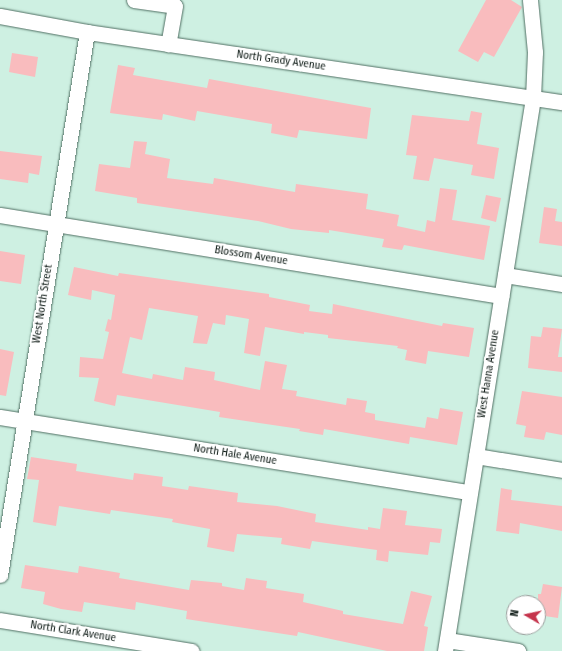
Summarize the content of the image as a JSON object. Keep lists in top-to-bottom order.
{
  "streets": {
    "street": [
      "North Grady Avenue",
      "Blossom Avenue",
      "West North Street",
      "West Hanna Avenue",
      "North Hale Avenue",
      "North Clark Avenue"
    ]
  },
  "crossings": [
    ["North Grady Avenue", "West North Street"],
    ["North Grady Avenue", "West Hanna Avenue"],
    ["Blossom Avenue", "West North Street"],
    ["Blossom Avenue", "West Hanna Avenue"],
    ["West North Street", "North Hale Avenue"],
    ["West Hanna Avenue", "North Hale Avenue"]
  ],
  "north": "left"
}
